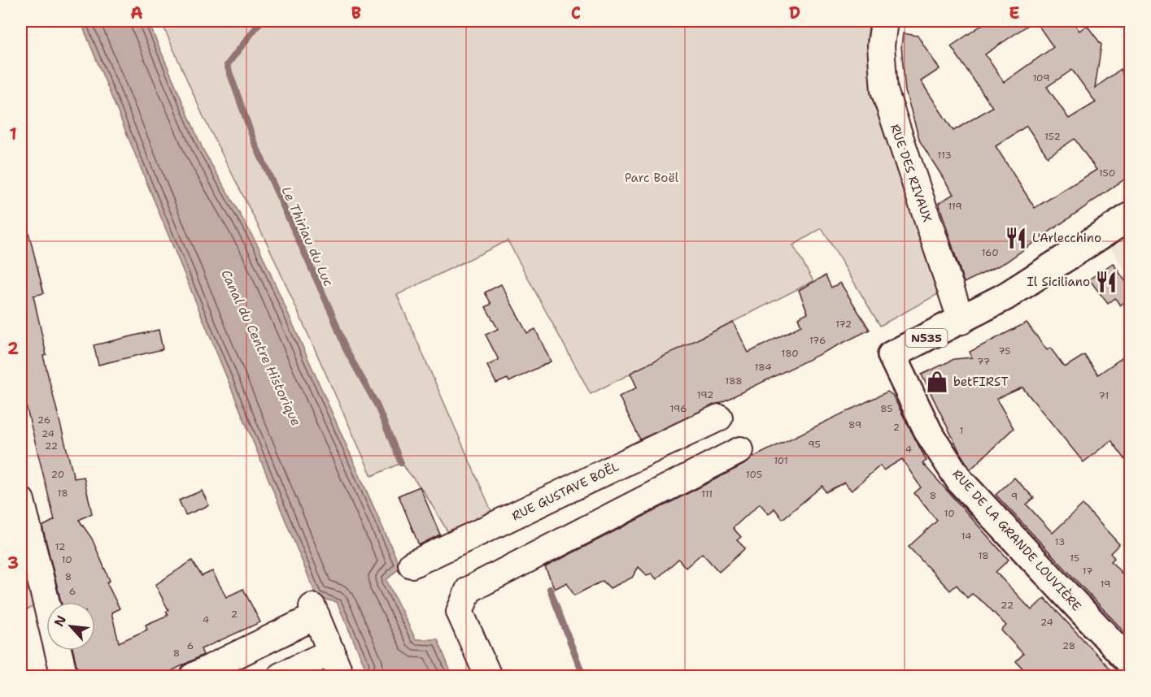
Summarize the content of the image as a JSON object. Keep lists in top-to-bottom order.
{
  "streets": {
    "main road": ["N535", "RUE DE LA GRANDE LOUVIÈRE"],
    "street": ["RUE DES RIVAUX", "RUE GUSTAVE BOËL"]
  },
  "crossings": [
    ["RUE DES RIVAUX", "N535"],
    ["RUE DES RIVAUX", "RUE DE LA GRANDE LOUVIÈRE"],
    ["N535", "RUE DE LA GRANDE LOUVIÈRE"]
  ],
  "water": ["Le Thiriau du Luc", "Canal du Centre Historique"],
  "parks": ["Parc Boël"],
  "places": {
    "restaurant": ["L'Arlecchino", "Il Siciliano"],
    "shop": ["betFIRST"]
  },
  "house_numbers": [
    "109",
    "152",
    "113",
    "150",
    "119",
    "160",
    "172",
    "176",
    "75",
    "180",
    "77",
    "184",
    "188",
    "192",
    "71",
    "196",
    "85",
    "26",
    "89",
    "2",
    "1",
    "24",
    "95",
    "22",
    "4",
    "101",
    "20",
    "105",
    "18",
    "111",
    "8",
    "9",
    "10",
    "14",
    "13",
    "12",
    "18",
    "15",
    "10",
    "17",
    "8",
    "19",
    "6",
    "22",
    "2",
    "4",
    "24",
    "6",
    "28",
    "8"
  ],
  "north": "top left",
  "grid": {
    "columns": [
      "A",
      "B",
      "C",
      "D",
      "E"
    ],
    "rows": ["1", "2", "3"]
  }
}
